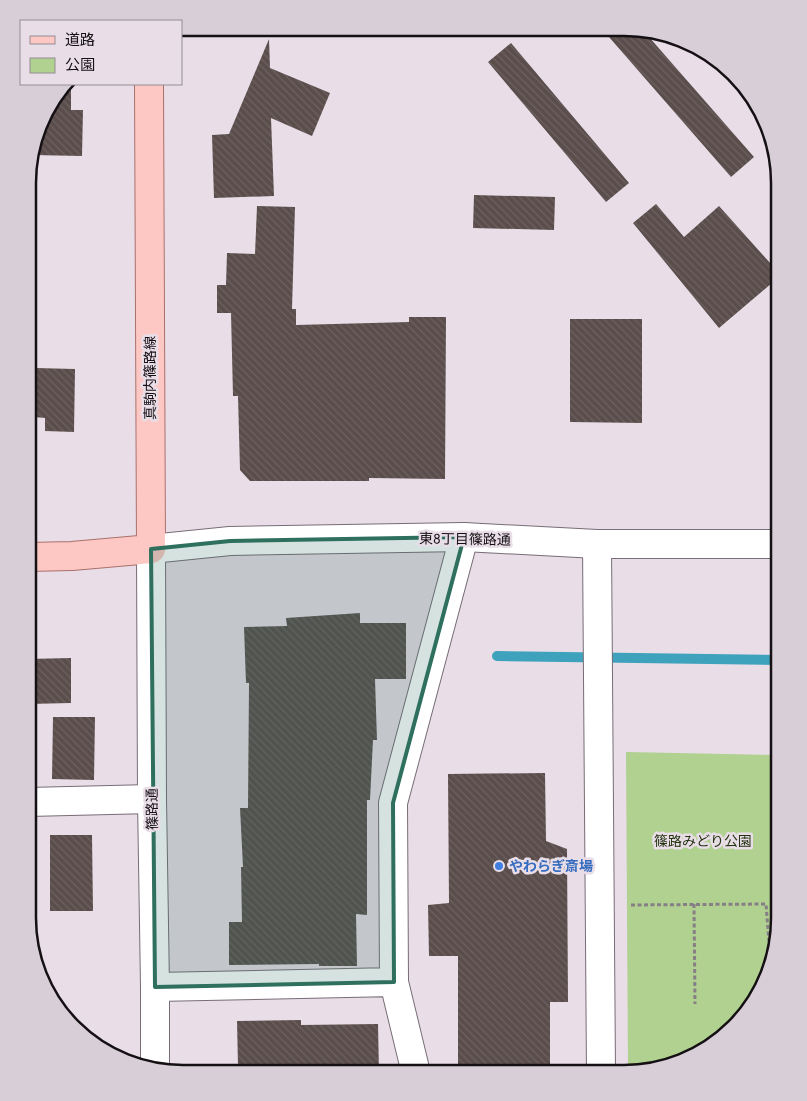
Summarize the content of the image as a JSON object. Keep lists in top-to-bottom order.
{
  "streets": {
    "main road": ["真駒内篠路線"],
    "street": ["東8丁目篠路通", "篠路通"]
  },
  "crossings": [
    ["真駒内篠路線", "東8丁目篠路通"],
    ["真駒内篠路線", "篠路通"],
    ["東8丁目篠路通", "篠路通"]
  ],
  "parks": ["篠路みどり公園"],
  "places": ["やわらぎ斎場"],
  "legend": ["道路", "公園"]
}
